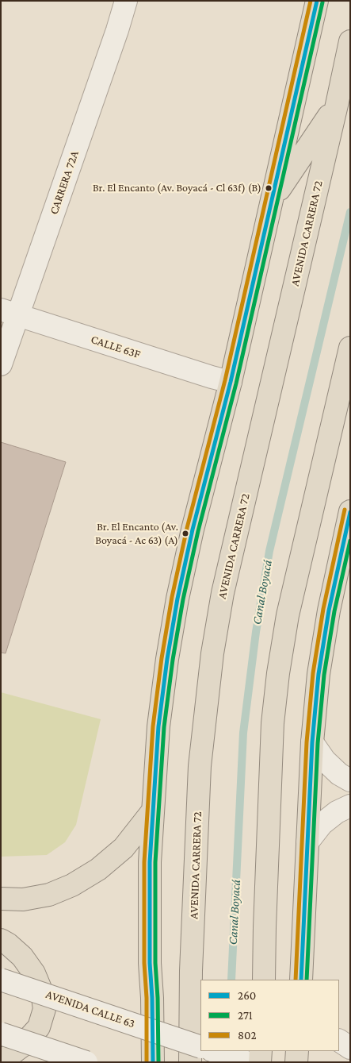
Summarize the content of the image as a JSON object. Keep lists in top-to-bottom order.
{
  "streets": {
    "highway": ["AVENIDA CARRERA 72"],
    "street": ["CARRERA 72A", "CALLE 63F", "AVENIDA CALLE 63"]
  },
  "crossings": [
    ["CARRERA 72A", "CALLE 63F"]
  ],
  "water": ["Canal Boyacá"],
  "places": ["Br. El Encanto (Av. Boyacá - Cl 63f) (B)", "Br. El Encanto (Av. Boyacá - Ac 63) (A)"],
  "lines": ["transit line 260", "transit line 802", "transit line 271"],
  "legend": ["260", "271", "802"]
}
